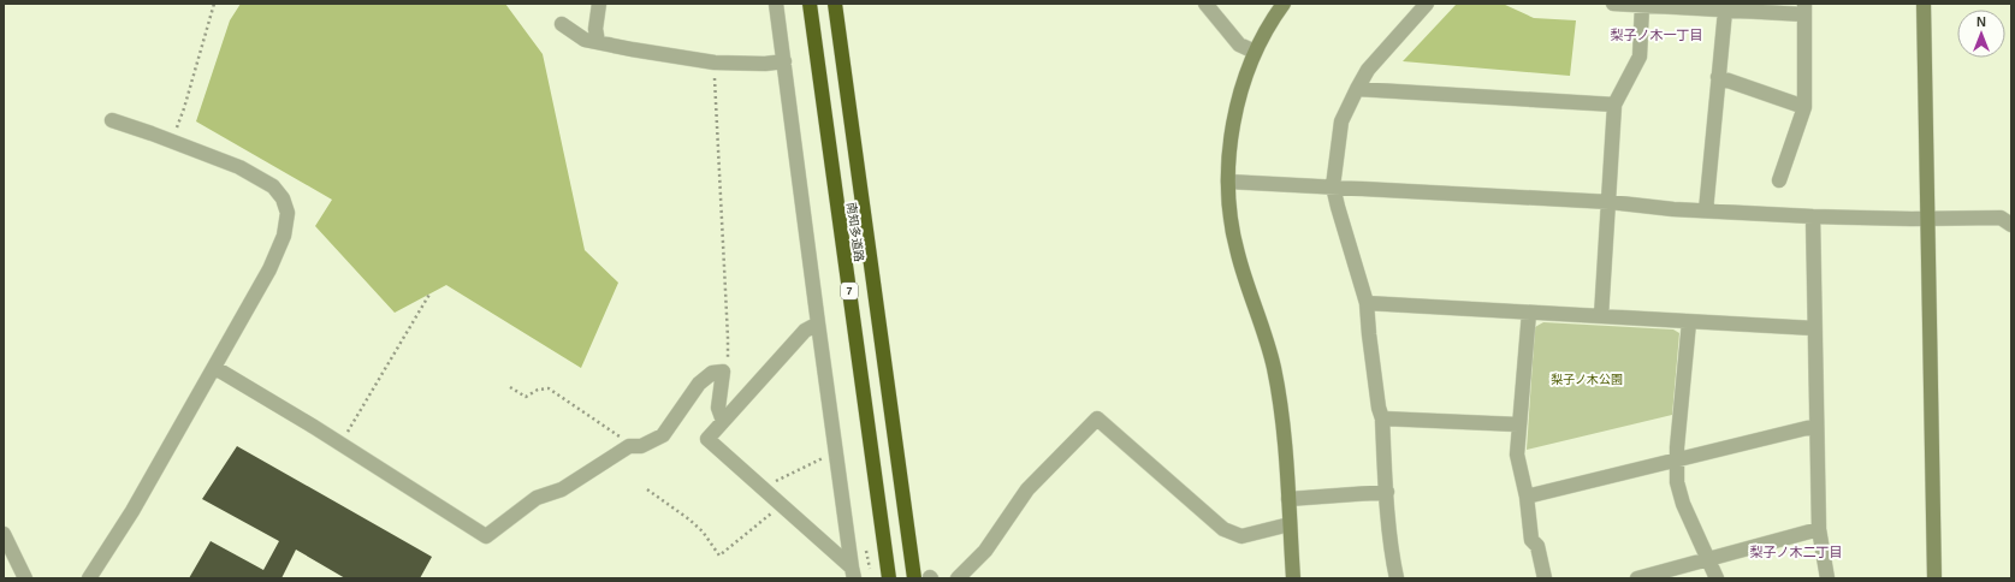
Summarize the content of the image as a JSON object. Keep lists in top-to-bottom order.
{
  "streets": {
    "highway": ["南知多道路", "7"]
  },
  "districts": ["梨子ノ木一丁目", "梨子ノ木二丁目"],
  "parks": ["梨子ノ木公園"],
  "north": "top"
}
